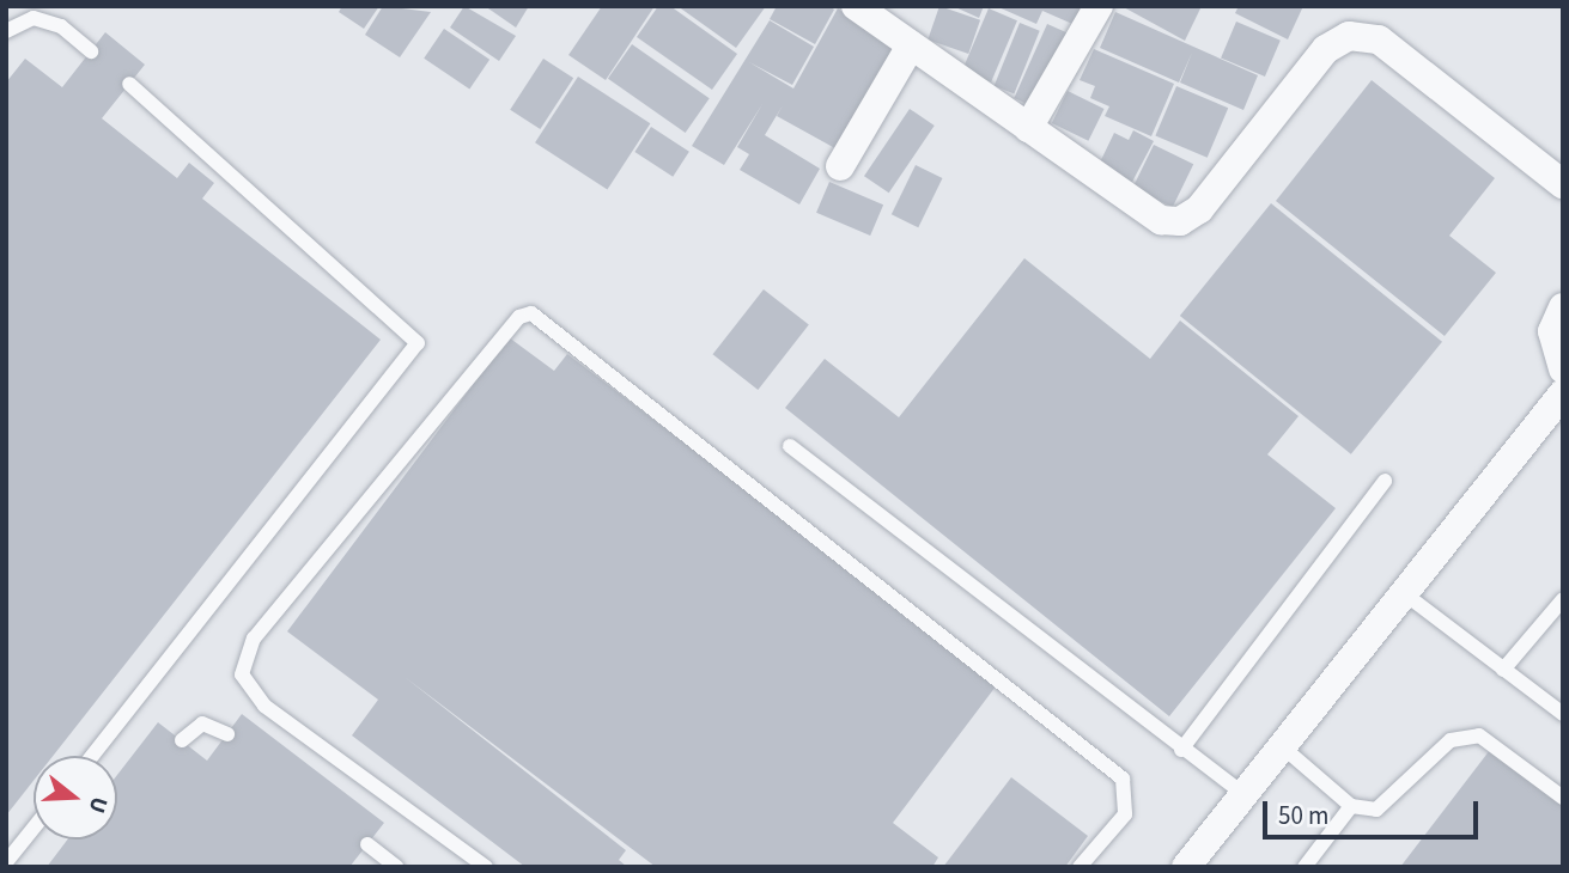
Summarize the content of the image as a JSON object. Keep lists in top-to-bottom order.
{
  "scale_bar": "50 m",
  "north": "right"
}
